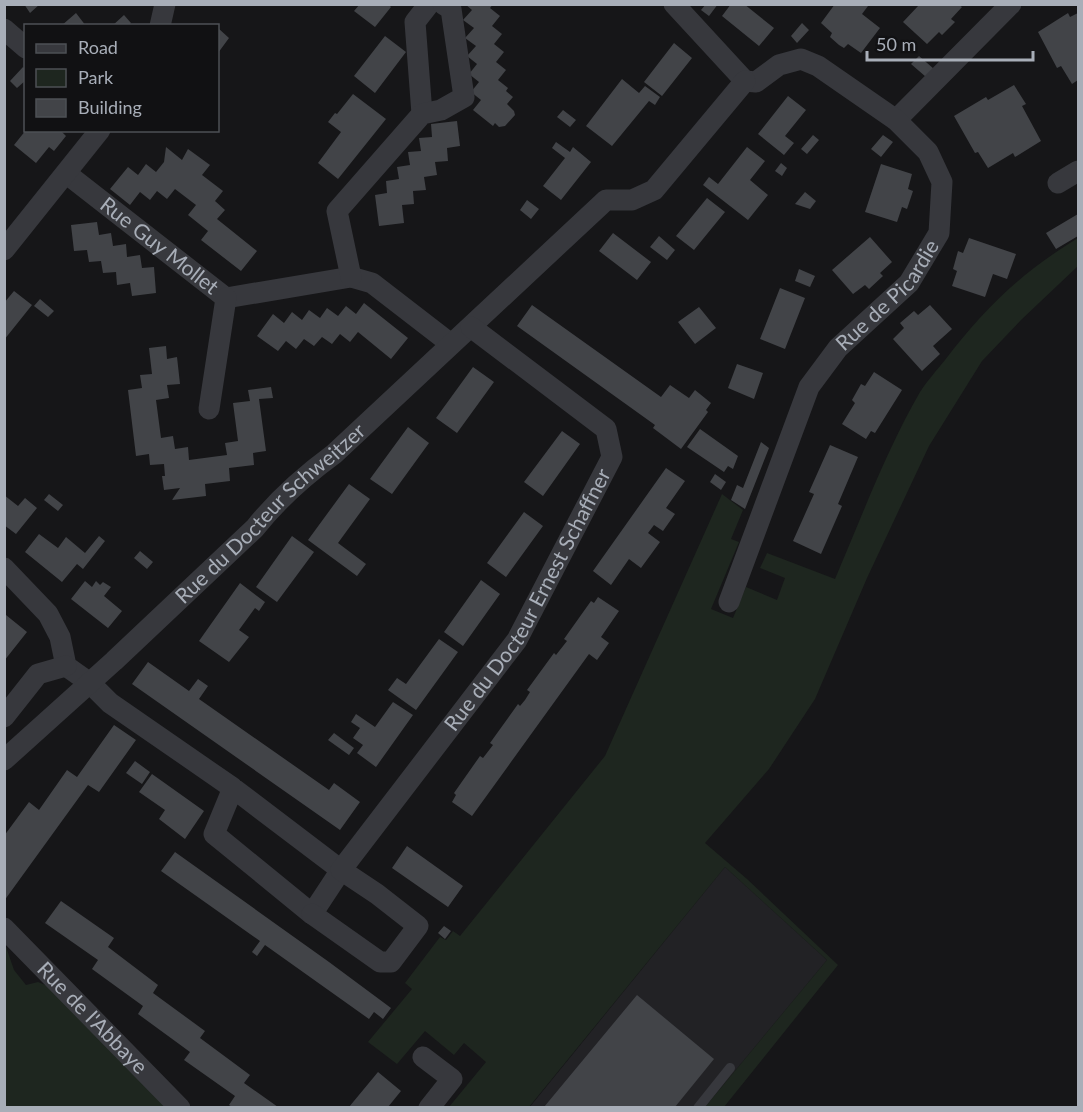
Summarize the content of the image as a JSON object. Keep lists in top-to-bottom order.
{
  "streets": {
    "street": [
      "Rue Guy Mollet",
      "Rue de Picardie",
      "Rue du Docteur Schweitzer",
      "Rue du Docteur Ernest Schaffner",
      "Rue de l'Abbaye"
    ]
  },
  "crossings": [
    ["Rue de Picardie", "Rue du Docteur Schweitzer"],
    ["Rue du Docteur Schweitzer", "Rue du Docteur Ernest Schaffner"]
  ],
  "legend": ["Road", "Park", "Building"],
  "scale_bar": "50 m"
}
